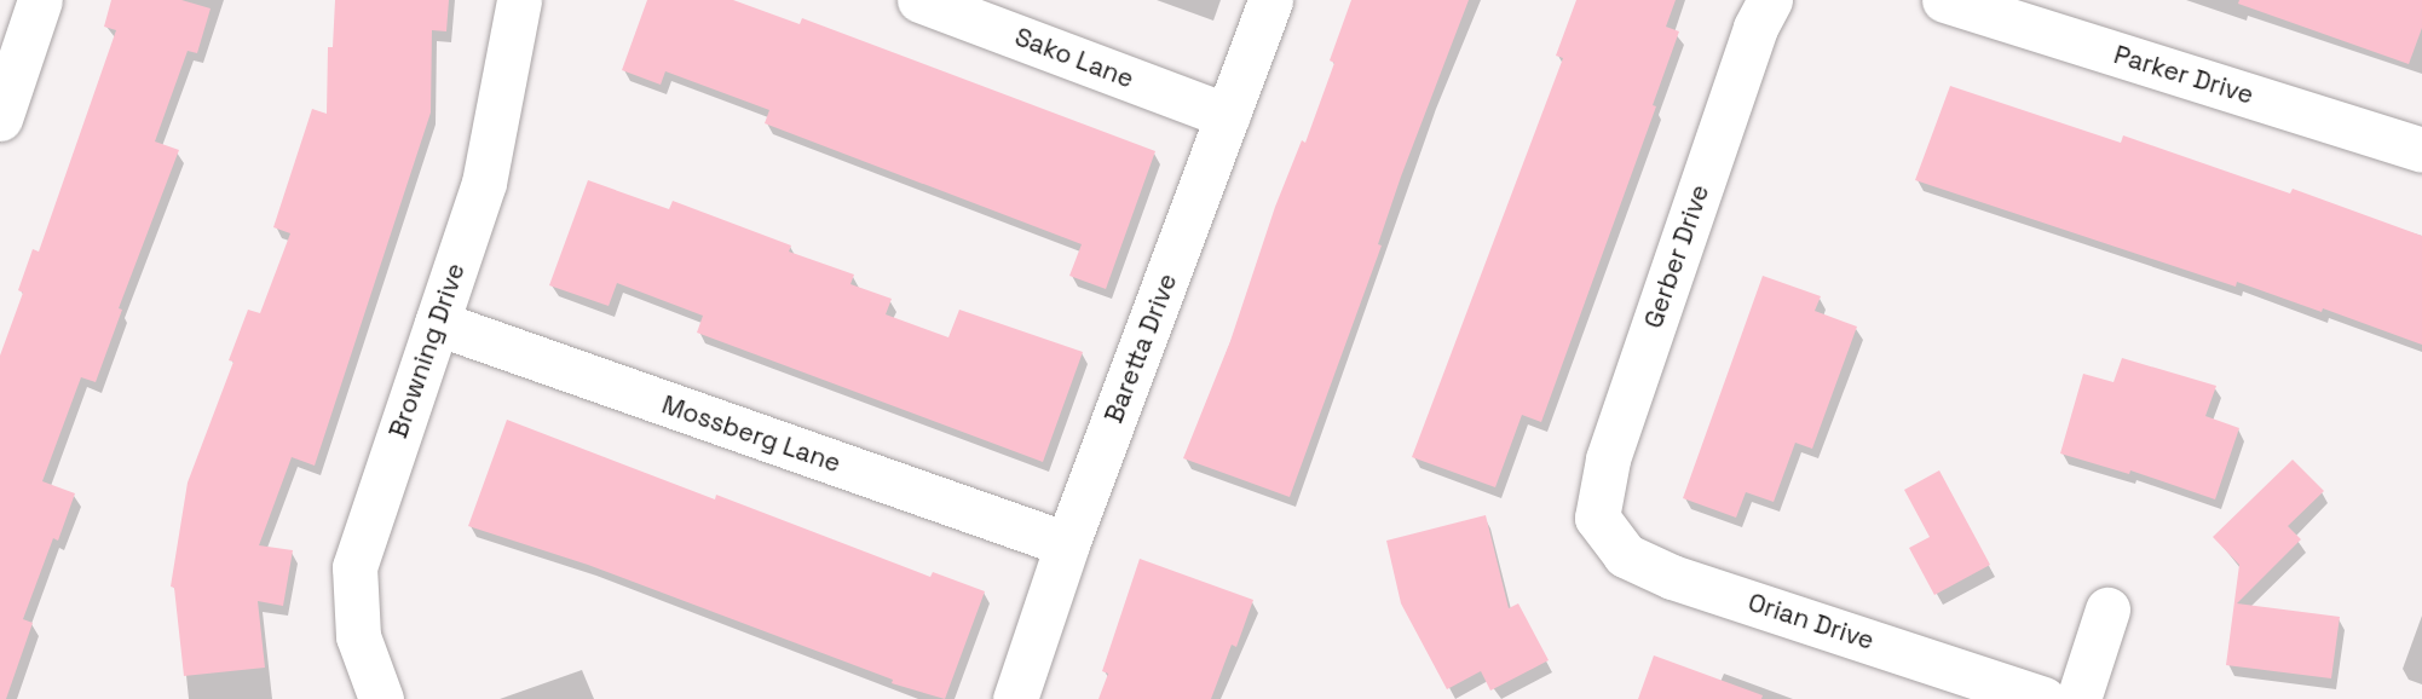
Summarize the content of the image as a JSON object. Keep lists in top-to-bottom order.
{
  "streets": {
    "street": [
      "Sako Lane",
      "Parker Drive",
      "Gerber Drive",
      "Baretta Drive",
      "Browning Drive",
      "Mossberg Lane",
      "Orian Drive"
    ]
  },
  "crossings": [
    ["Sako Lane", "Baretta Drive"],
    ["Gerber Drive", "Orian Drive"],
    ["Baretta Drive", "Mossberg Lane"],
    ["Browning Drive", "Mossberg Lane"]
  ]
}
